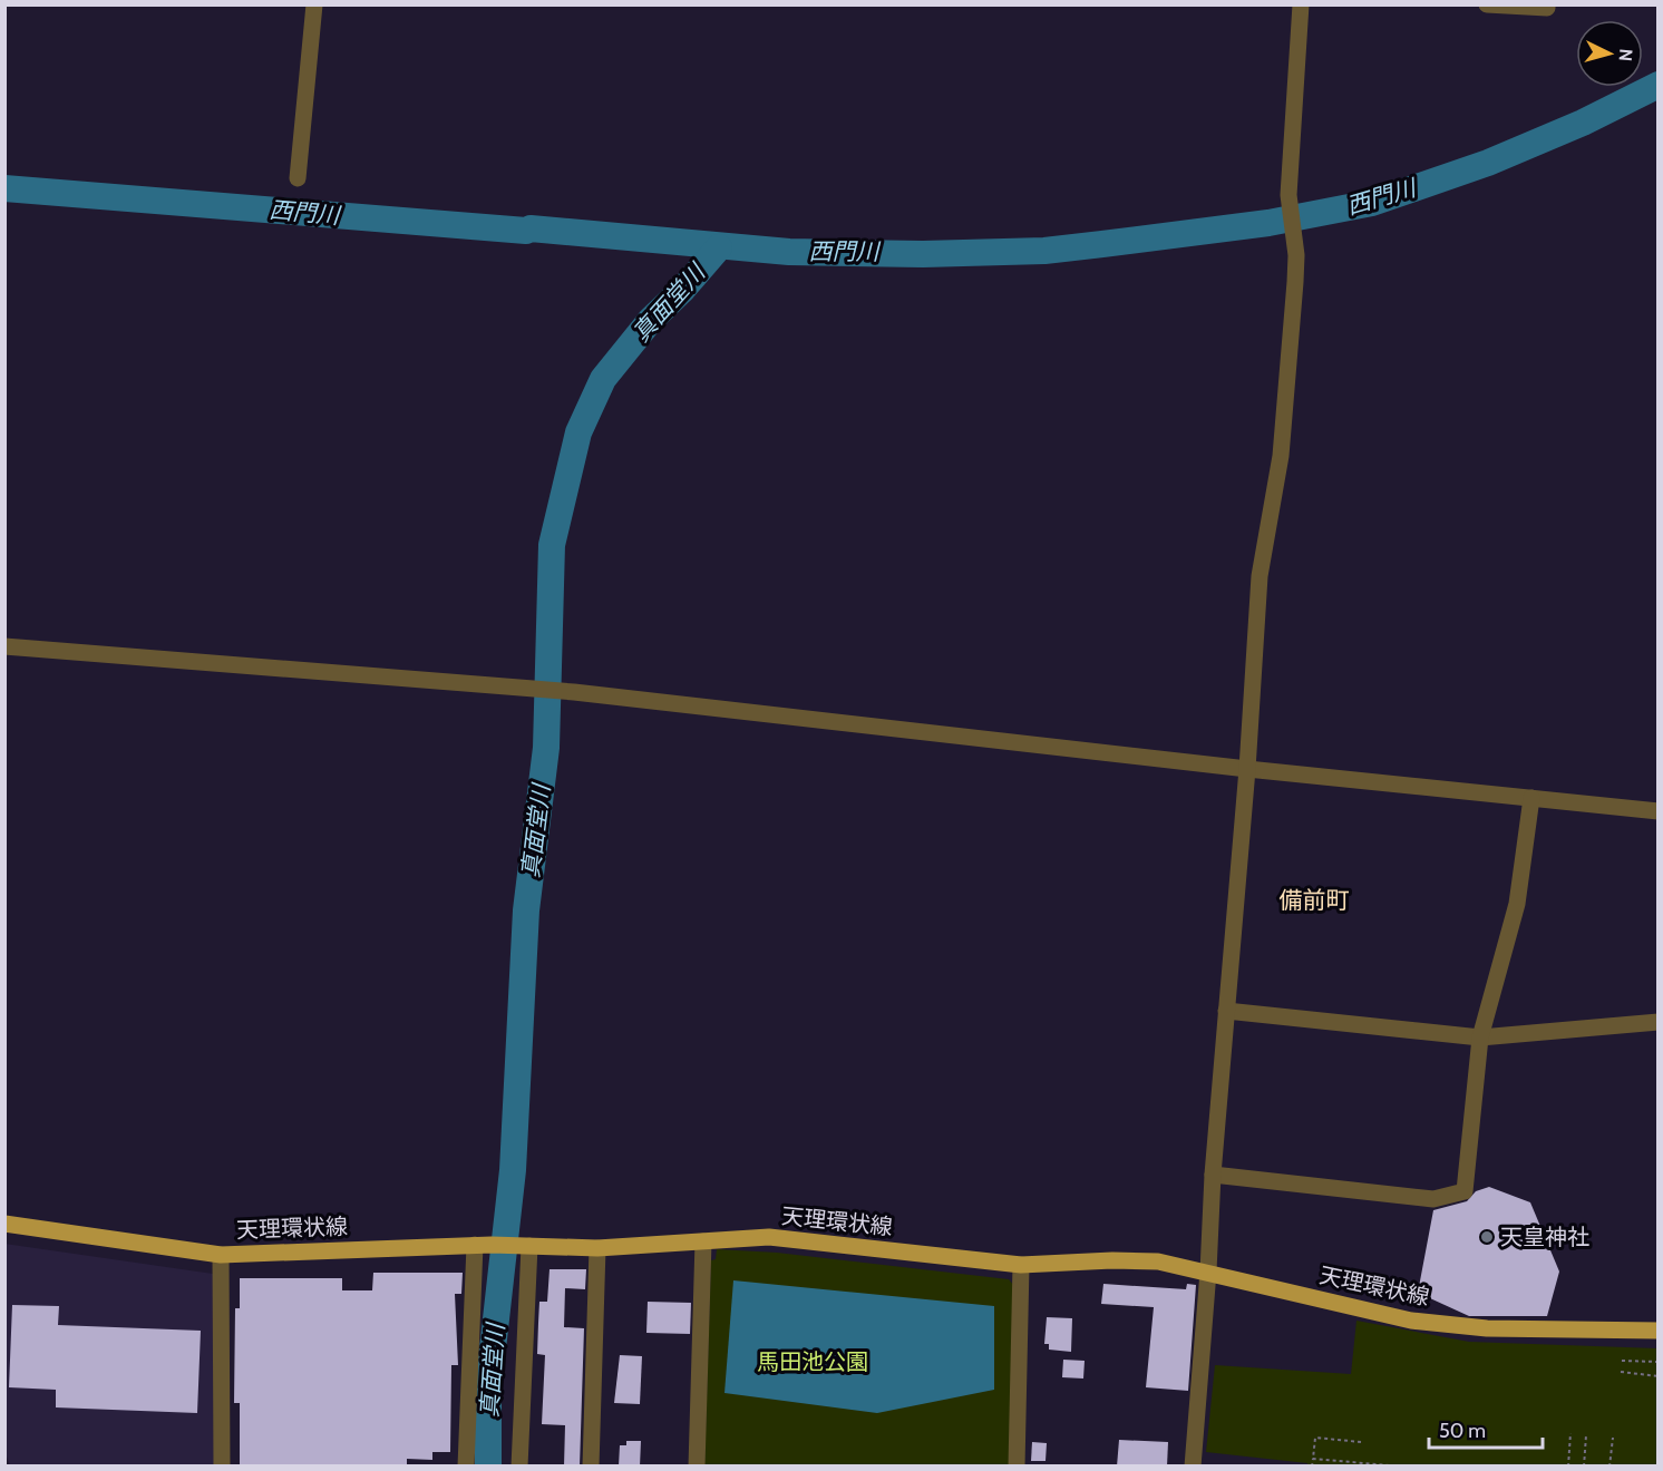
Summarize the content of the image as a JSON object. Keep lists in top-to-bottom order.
{
  "streets": {
    "main road": ["天理環状線"]
  },
  "districts": ["備前町"],
  "water": ["西門川", "真面堂川"],
  "parks": ["馬田池公園"],
  "places": ["天皇神社"],
  "scale_bar": "50 m",
  "north": "right"
}
